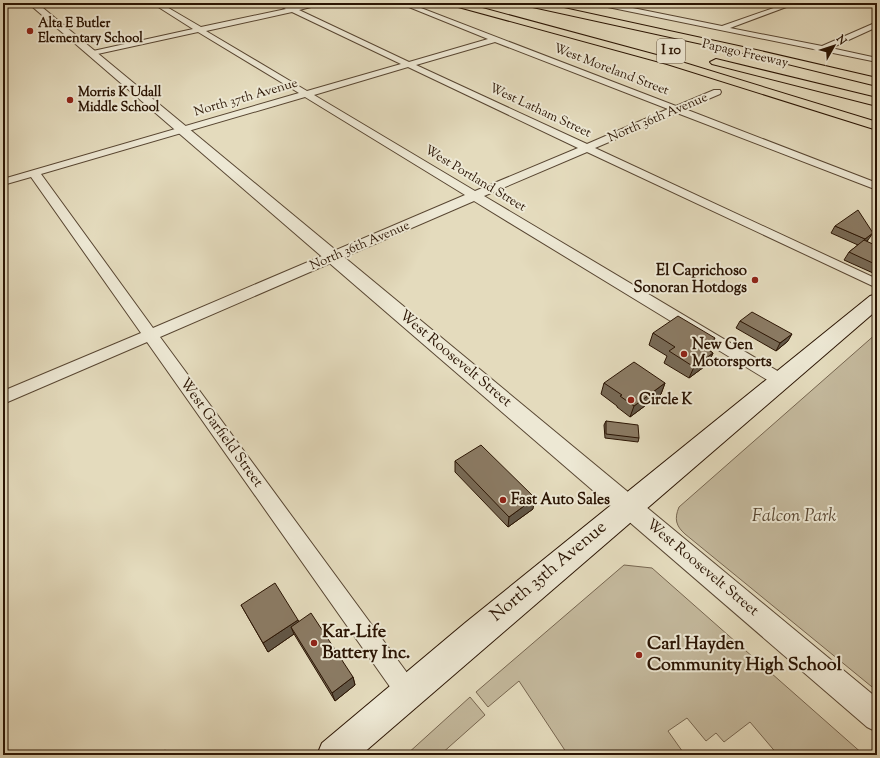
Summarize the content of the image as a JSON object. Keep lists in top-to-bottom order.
{
  "streets": {
    "highway": ["I 10", "Papago Freeway"],
    "main road": ["North 35th Avenue"],
    "street": [
      "West Moreland Street",
      "North 37th Avenue",
      "West Latham Street",
      "North 36th Avenue",
      "West Portland Street",
      "West Roosevelt Street",
      "West Garfield Street"
    ]
  },
  "crossings": [
    ["West Moreland Street", "North 37th Avenue"],
    ["West Moreland Street", "North 36th Avenue"],
    ["North 37th Avenue", "West Latham Street"],
    ["North 37th Avenue", "West Portland Street"],
    ["North 37th Avenue", "West Roosevelt Street"],
    ["North 37th Avenue", "West Garfield Street"],
    ["West Latham Street", "North 36th Avenue"],
    ["North 36th Avenue", "West Portland Street"],
    ["North 36th Avenue", "West Roosevelt Street"],
    ["North 36th Avenue", "West Garfield Street"],
    ["West Portland Street", "North 35th Avenue"],
    ["West Roosevelt Street", "North 35th Avenue"],
    ["West Garfield Street", "North 35th Avenue"]
  ],
  "parks": ["Falcon Park"],
  "places": [
    "Alta E Butler Elementary School",
    "Morris K Udall Middle School",
    "El Caprichoso Sonoran Hotdogs",
    "New Gen Motorsports",
    "Circle K",
    "Fast Auto Sales",
    "Kar-Life Battery Inc.",
    "Carl Hayden Community High School"
  ],
  "north": "top right"
}
